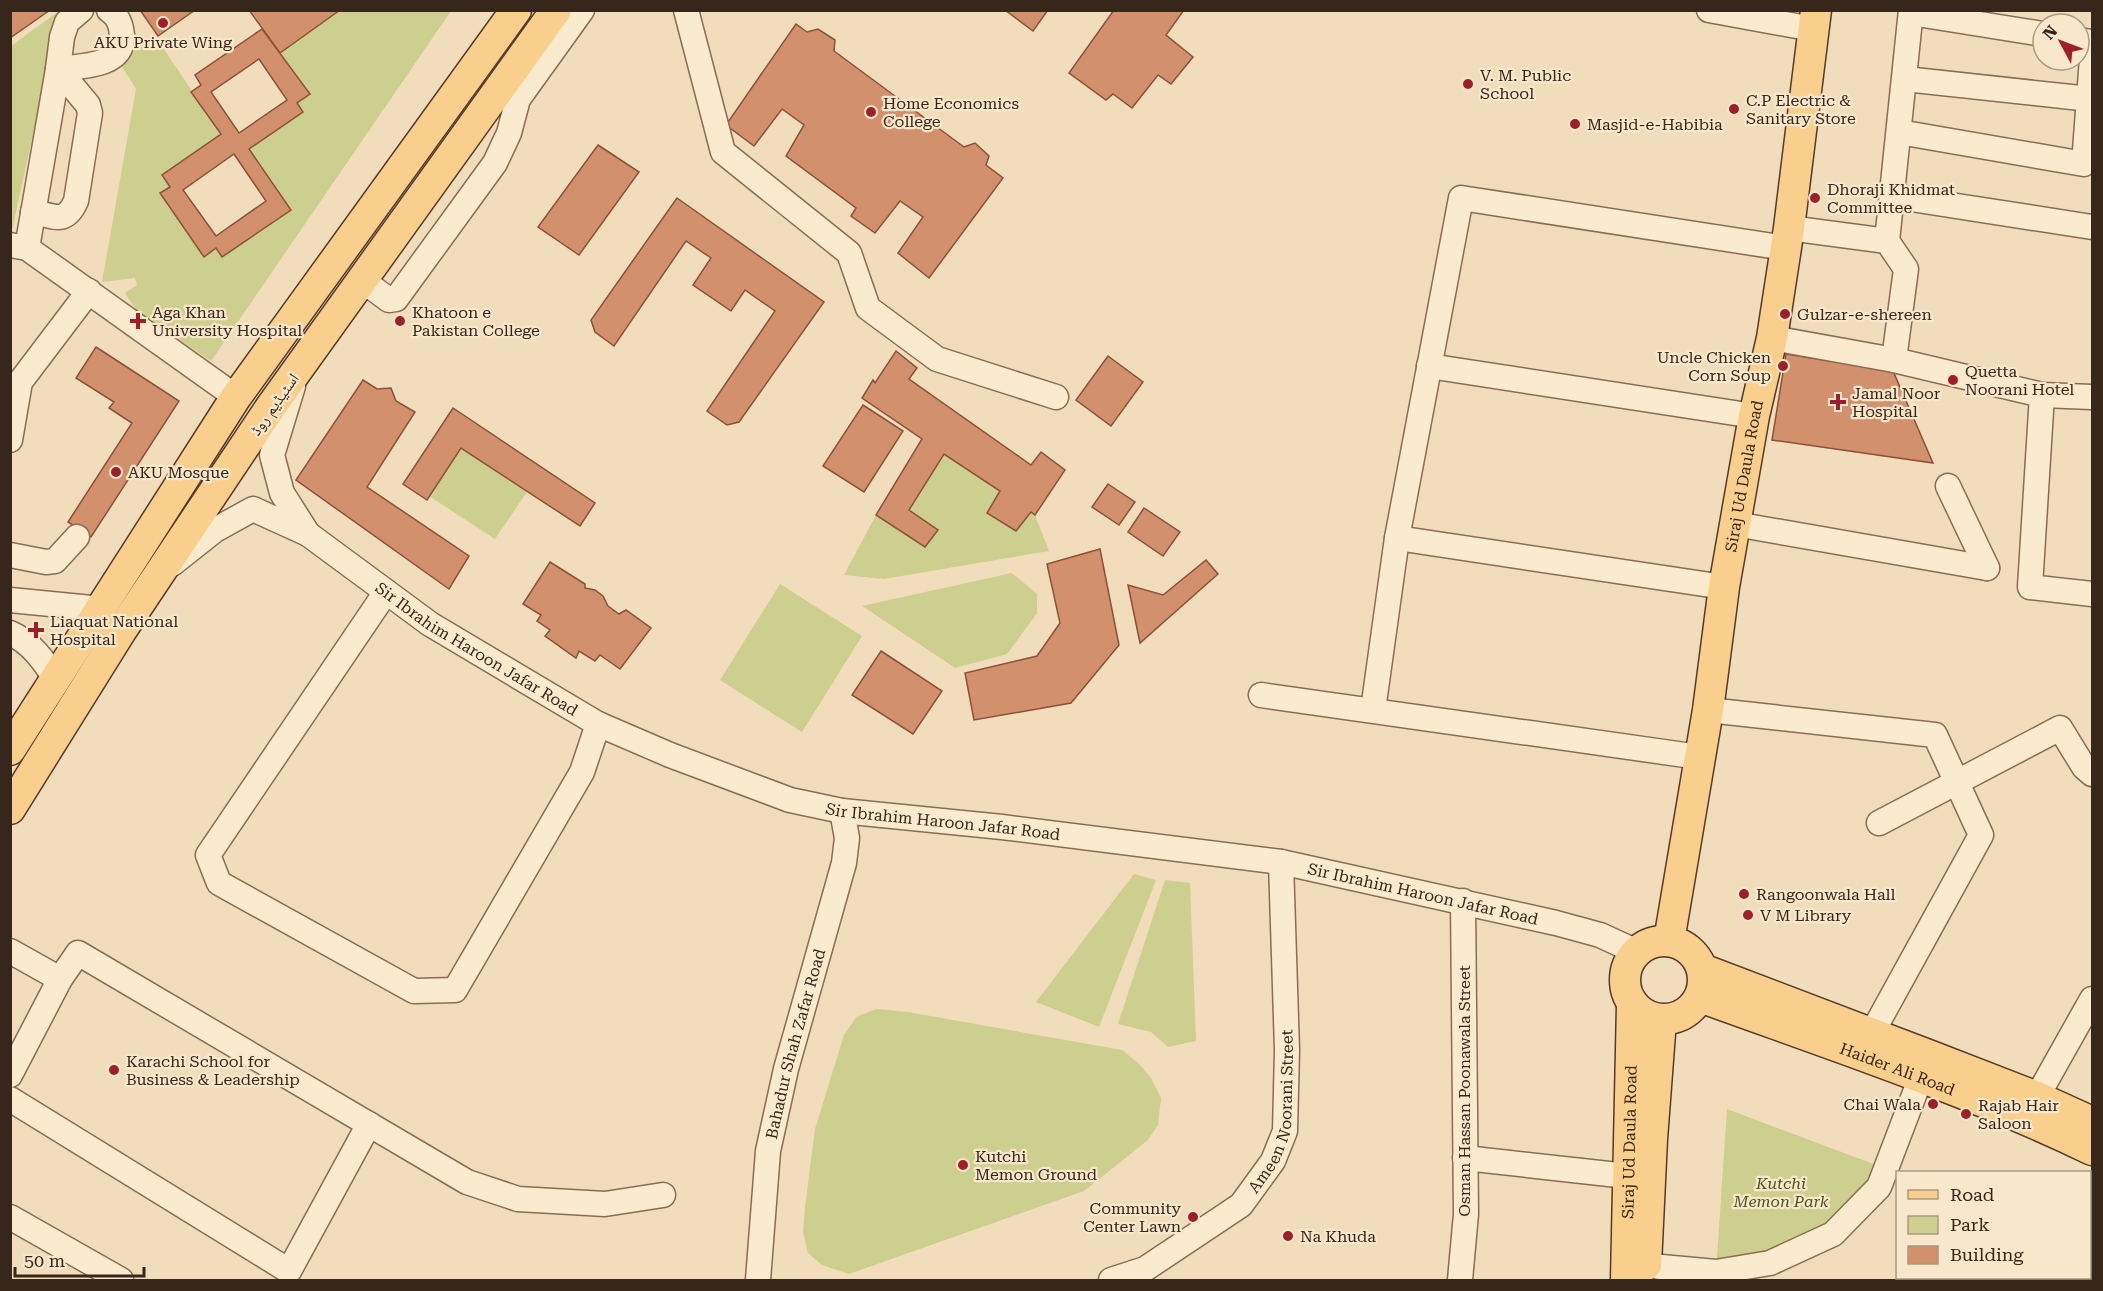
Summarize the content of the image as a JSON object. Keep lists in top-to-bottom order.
{
  "streets": {
    "main road": ["اسٹیڈیم روڈ", "Siraj Ud Daula Road", "Haider Ali Road"],
    "street": [
      "Sir Ibrahim Haroon Jafar Road",
      "Bahadur Shah Zafar Road",
      "Osman Hassan Poonawala Street",
      "Ameen Noorani Street"
    ]
  },
  "crossings": [
    ["Siraj Ud Daula Road", "Sir Ibrahim Haroon Jafar Road"],
    ["Siraj Ud Daula Road", "Haider Ali Road"],
    ["Sir Ibrahim Haroon Jafar Road", "Bahadur Shah Zafar Road"],
    ["Sir Ibrahim Haroon Jafar Road", "Haider Ali Road"],
    ["Sir Ibrahim Haroon Jafar Road", "Osman Hassan Poonawala Street"],
    ["Sir Ibrahim Haroon Jafar Road", "Ameen Noorani Street"]
  ],
  "parks": ["Kutchi Memon Park"],
  "places": {
    "other": [
      "AKU Private Wing",
      "V. M. Public School",
      "C.P Electric & Sanitary Store",
      "Home Economics College",
      "Masjid-e-Habibia",
      "Dhoraji Khidmat Committee",
      "Gulzar-e-shereen",
      "Khatoon e Pakistan College",
      "Uncle Chicken Corn Soup",
      "Quetta Noorani Hotel",
      "AKU Mosque",
      "Rangoonwala Hall",
      "V M Library",
      "Karachi School for Business & Leadership",
      "Chai Wala",
      "Rajab Hair Saloon",
      "Kutchi Memon Ground",
      "Community Center Lawn",
      "Na Khuda"
    ],
    "health": ["Aga Khan University Hospital", "Jamal Noor Hospital", "Liaquat National Hospital"]
  },
  "legend": ["Road", "Park", "Building"],
  "scale_bar": "50 m",
  "north": "top left"
}
